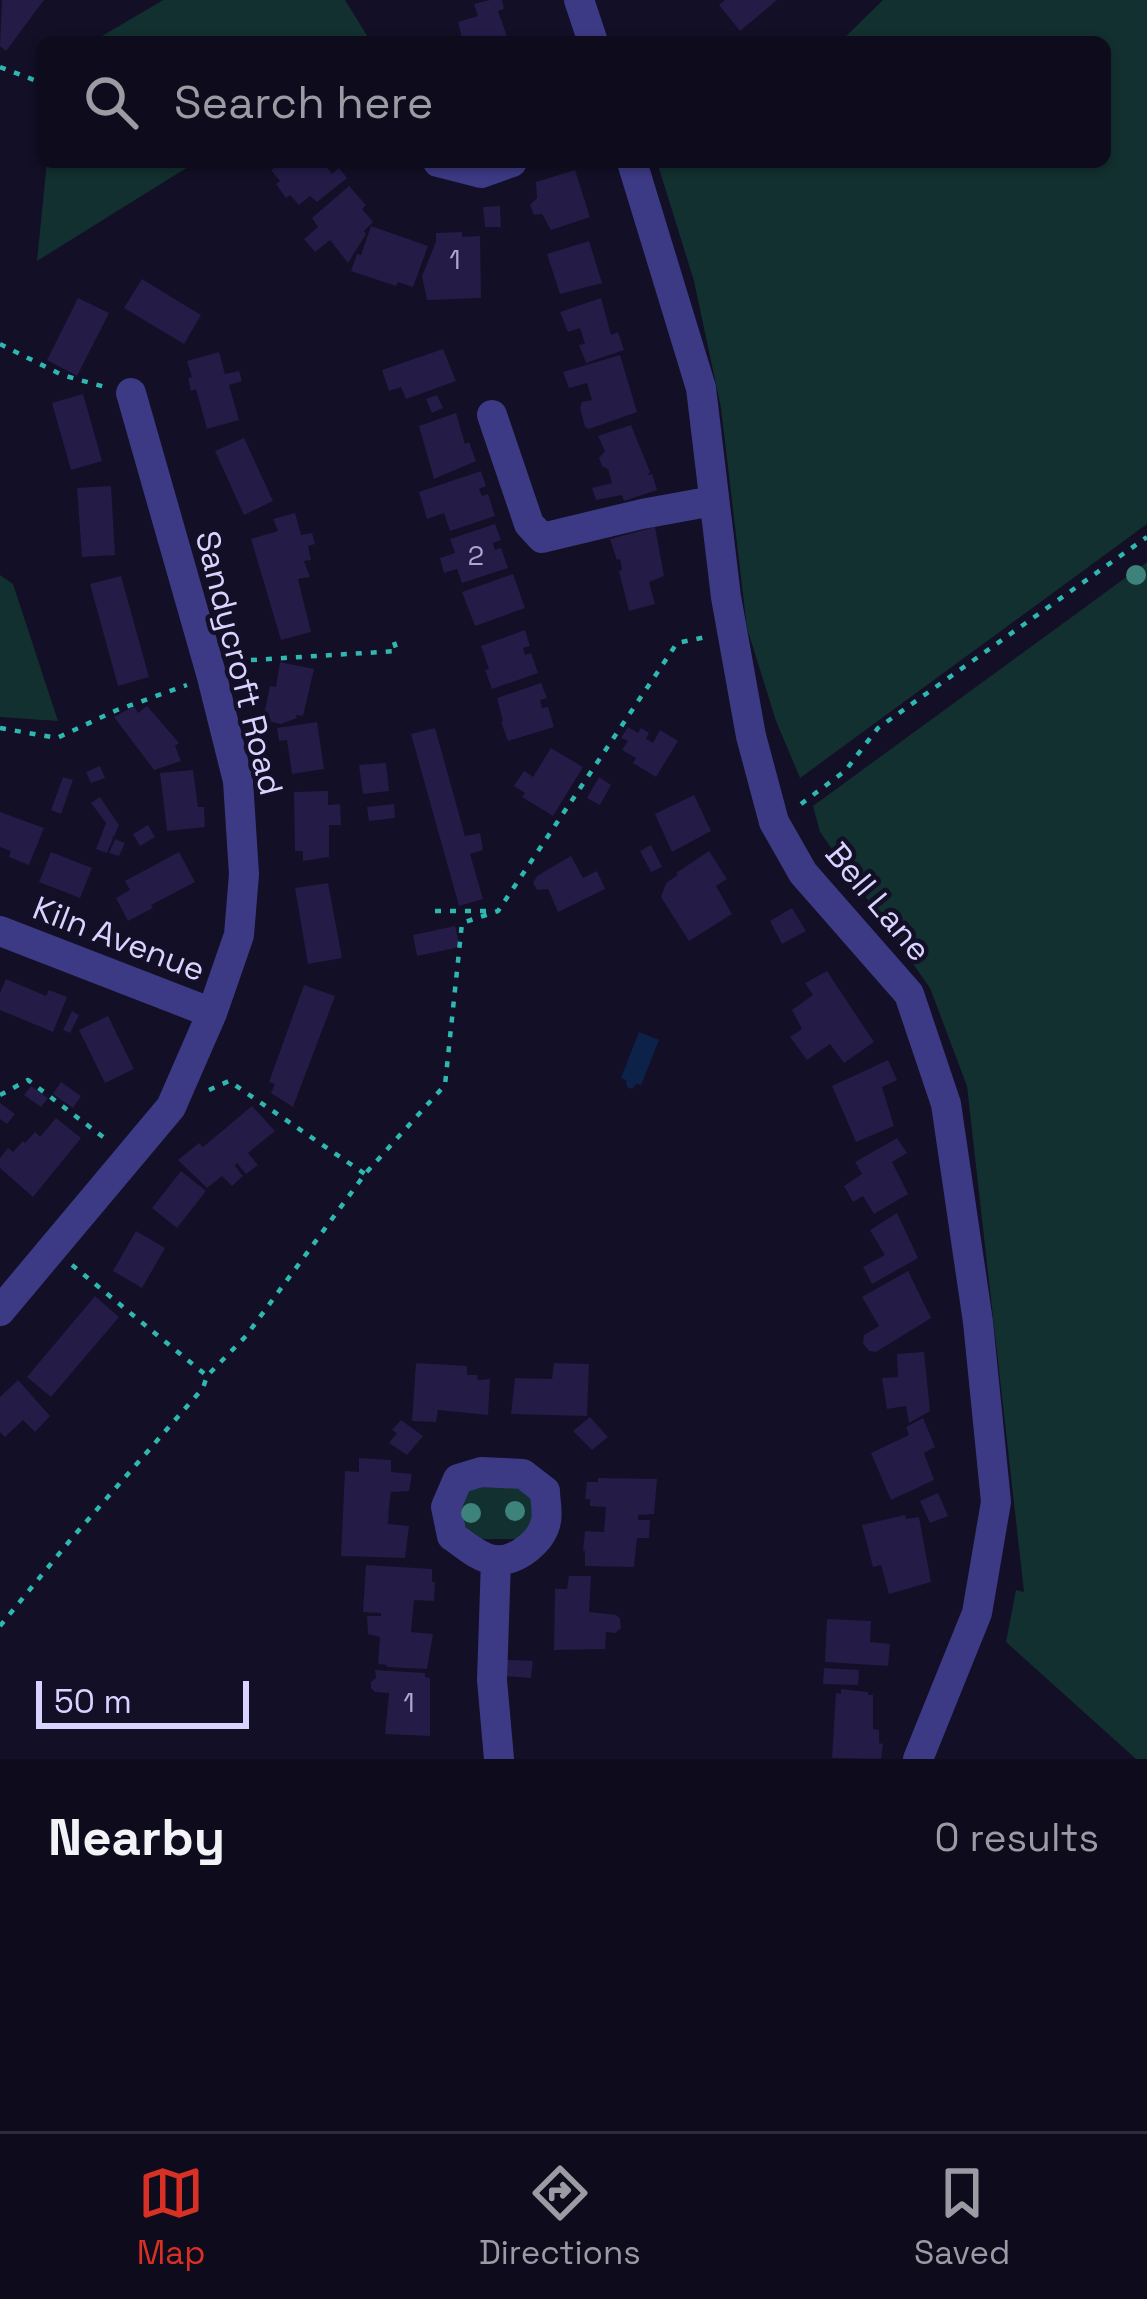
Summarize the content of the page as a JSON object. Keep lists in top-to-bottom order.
{
  "streets": {
    "street": ["Sandycroft Road", "Bell Lane", "Kiln Avenue"]
  },
  "crossings": [
    ["Sandycroft Road", "Kiln Avenue"]
  ],
  "house_numbers": ["1", "2", "1"],
  "scale_bar": "50 m",
  "page": {
    "search": "Search here",
    "scale": "50 m",
    "heading": ["Nearby", "0 results"],
    "nav": ["Map", "Directions", "Saved"]
  }
}
